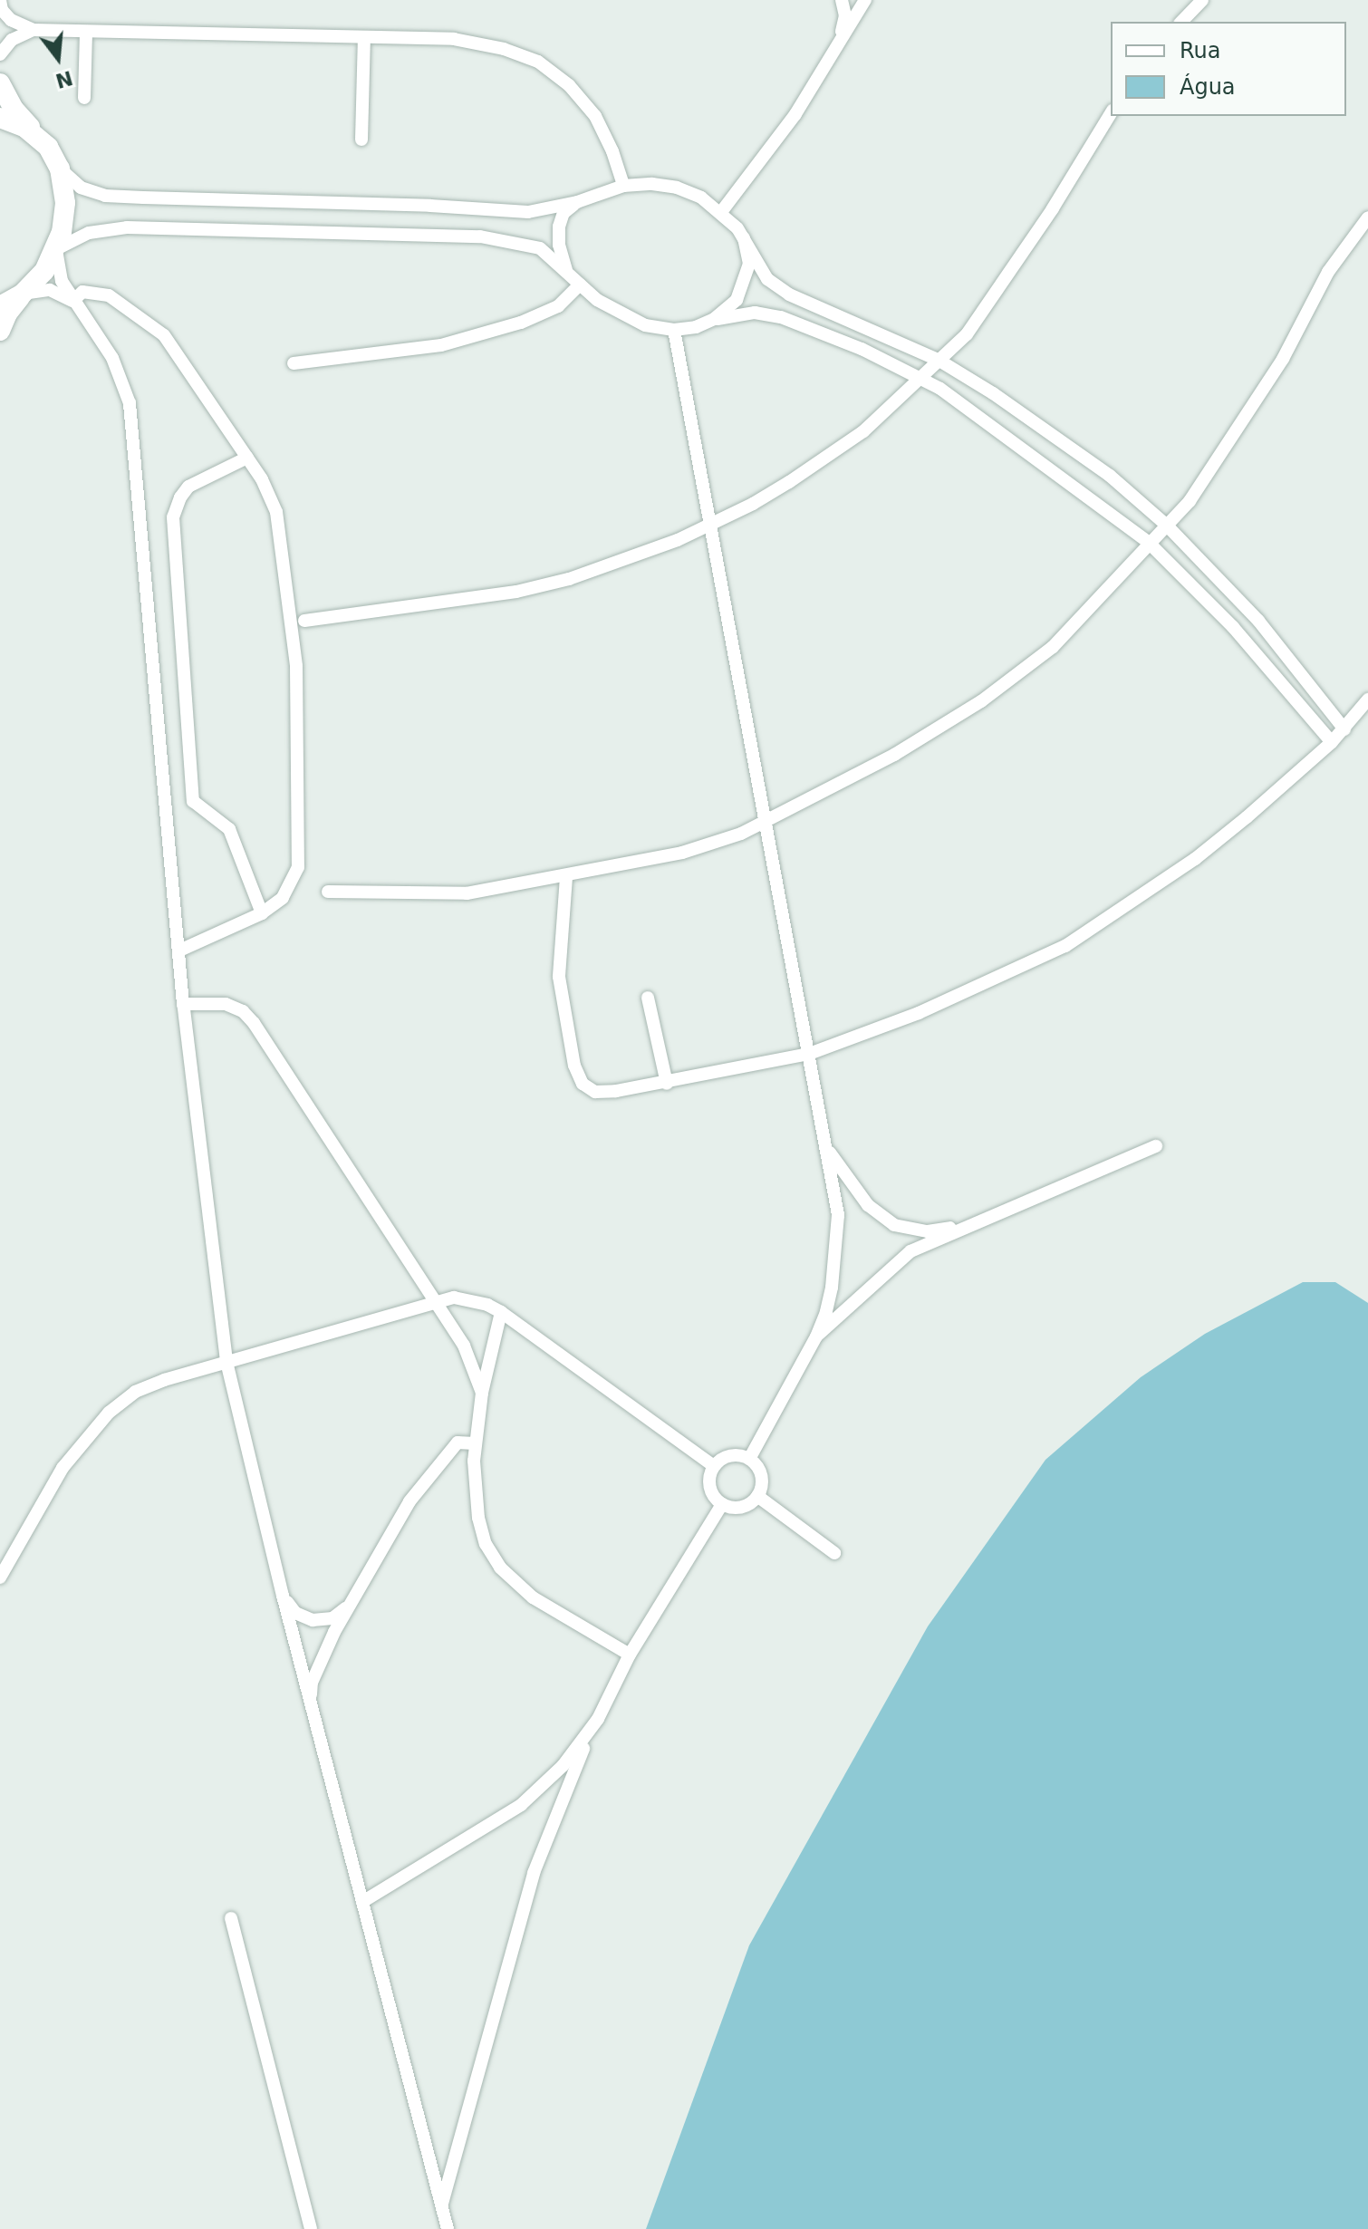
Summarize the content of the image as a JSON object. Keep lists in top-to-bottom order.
{
  "legend": ["Rua", "Água"],
  "north": "bottom"
}
